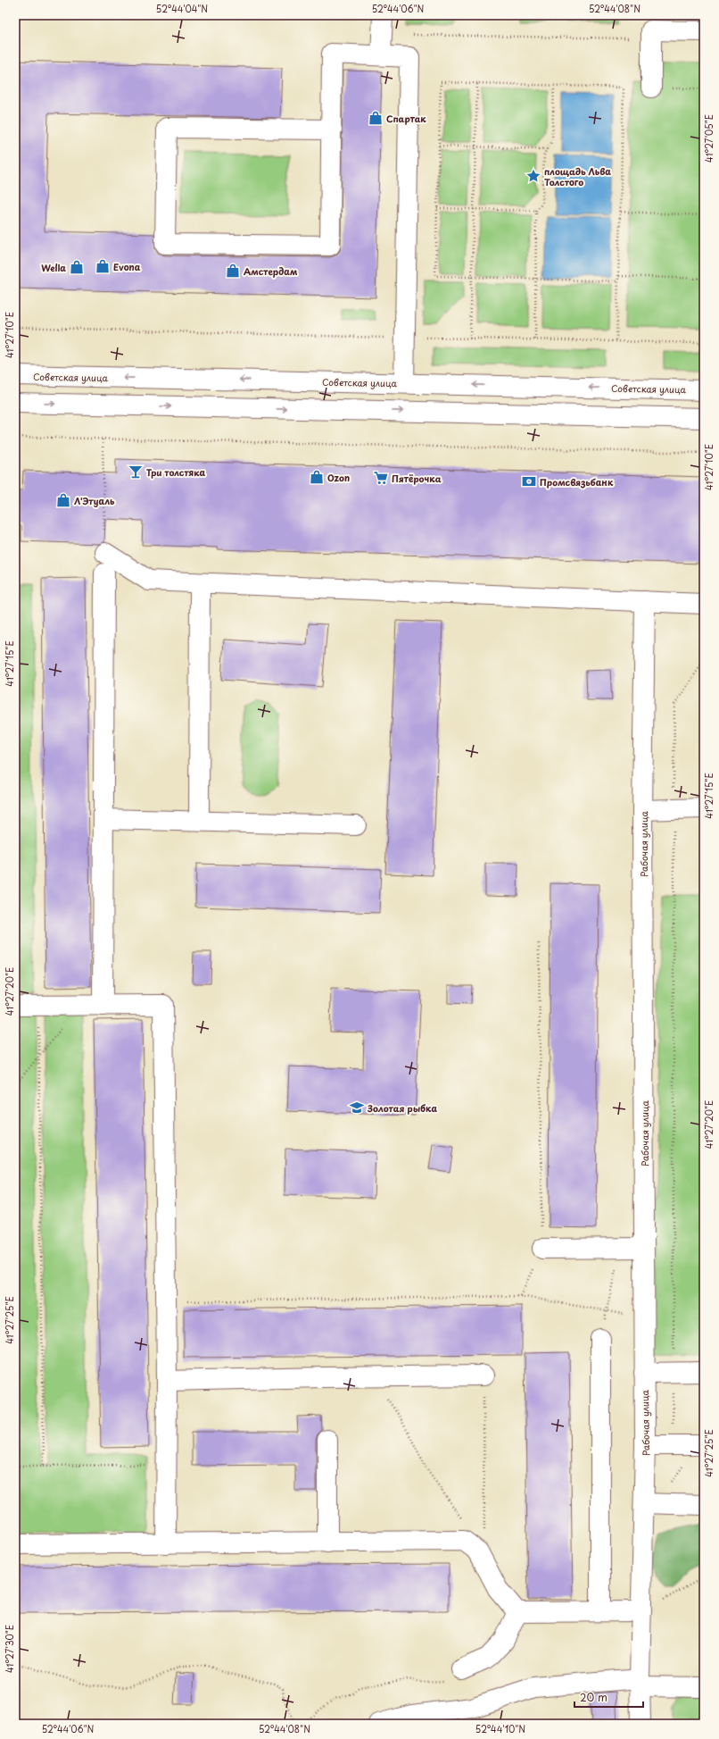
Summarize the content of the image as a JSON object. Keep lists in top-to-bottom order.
{
  "streets": {
    "main road": ["Советская улица", "Рабочая улица"]
  },
  "places": {
    "shop": [
      "Спартак",
      "Evona",
      "Wella",
      "Амстердам",
      "Ozon",
      "Л'Этуаль"
    ],
    "place": ["площадь Льва Толстого"],
    "bar": ["Три толстяка"],
    "supermarket": ["Пятёрочка"],
    "bank": ["Промсвязьбанк"],
    "school or university": ["Золотая рыбка"]
  },
  "scale_bar": "20 m",
  "coordinates": [
    "52°44'04\"N",
    "52°44'06\"N",
    "52°44'08\"N",
    "41°27'05\"E",
    "41°27'10\"E",
    "41°27'15\"E",
    "41°27'20\"E",
    "41°27'25\"E",
    "41°27'30\"E",
    "52°44'10\"N"
  ]
}
